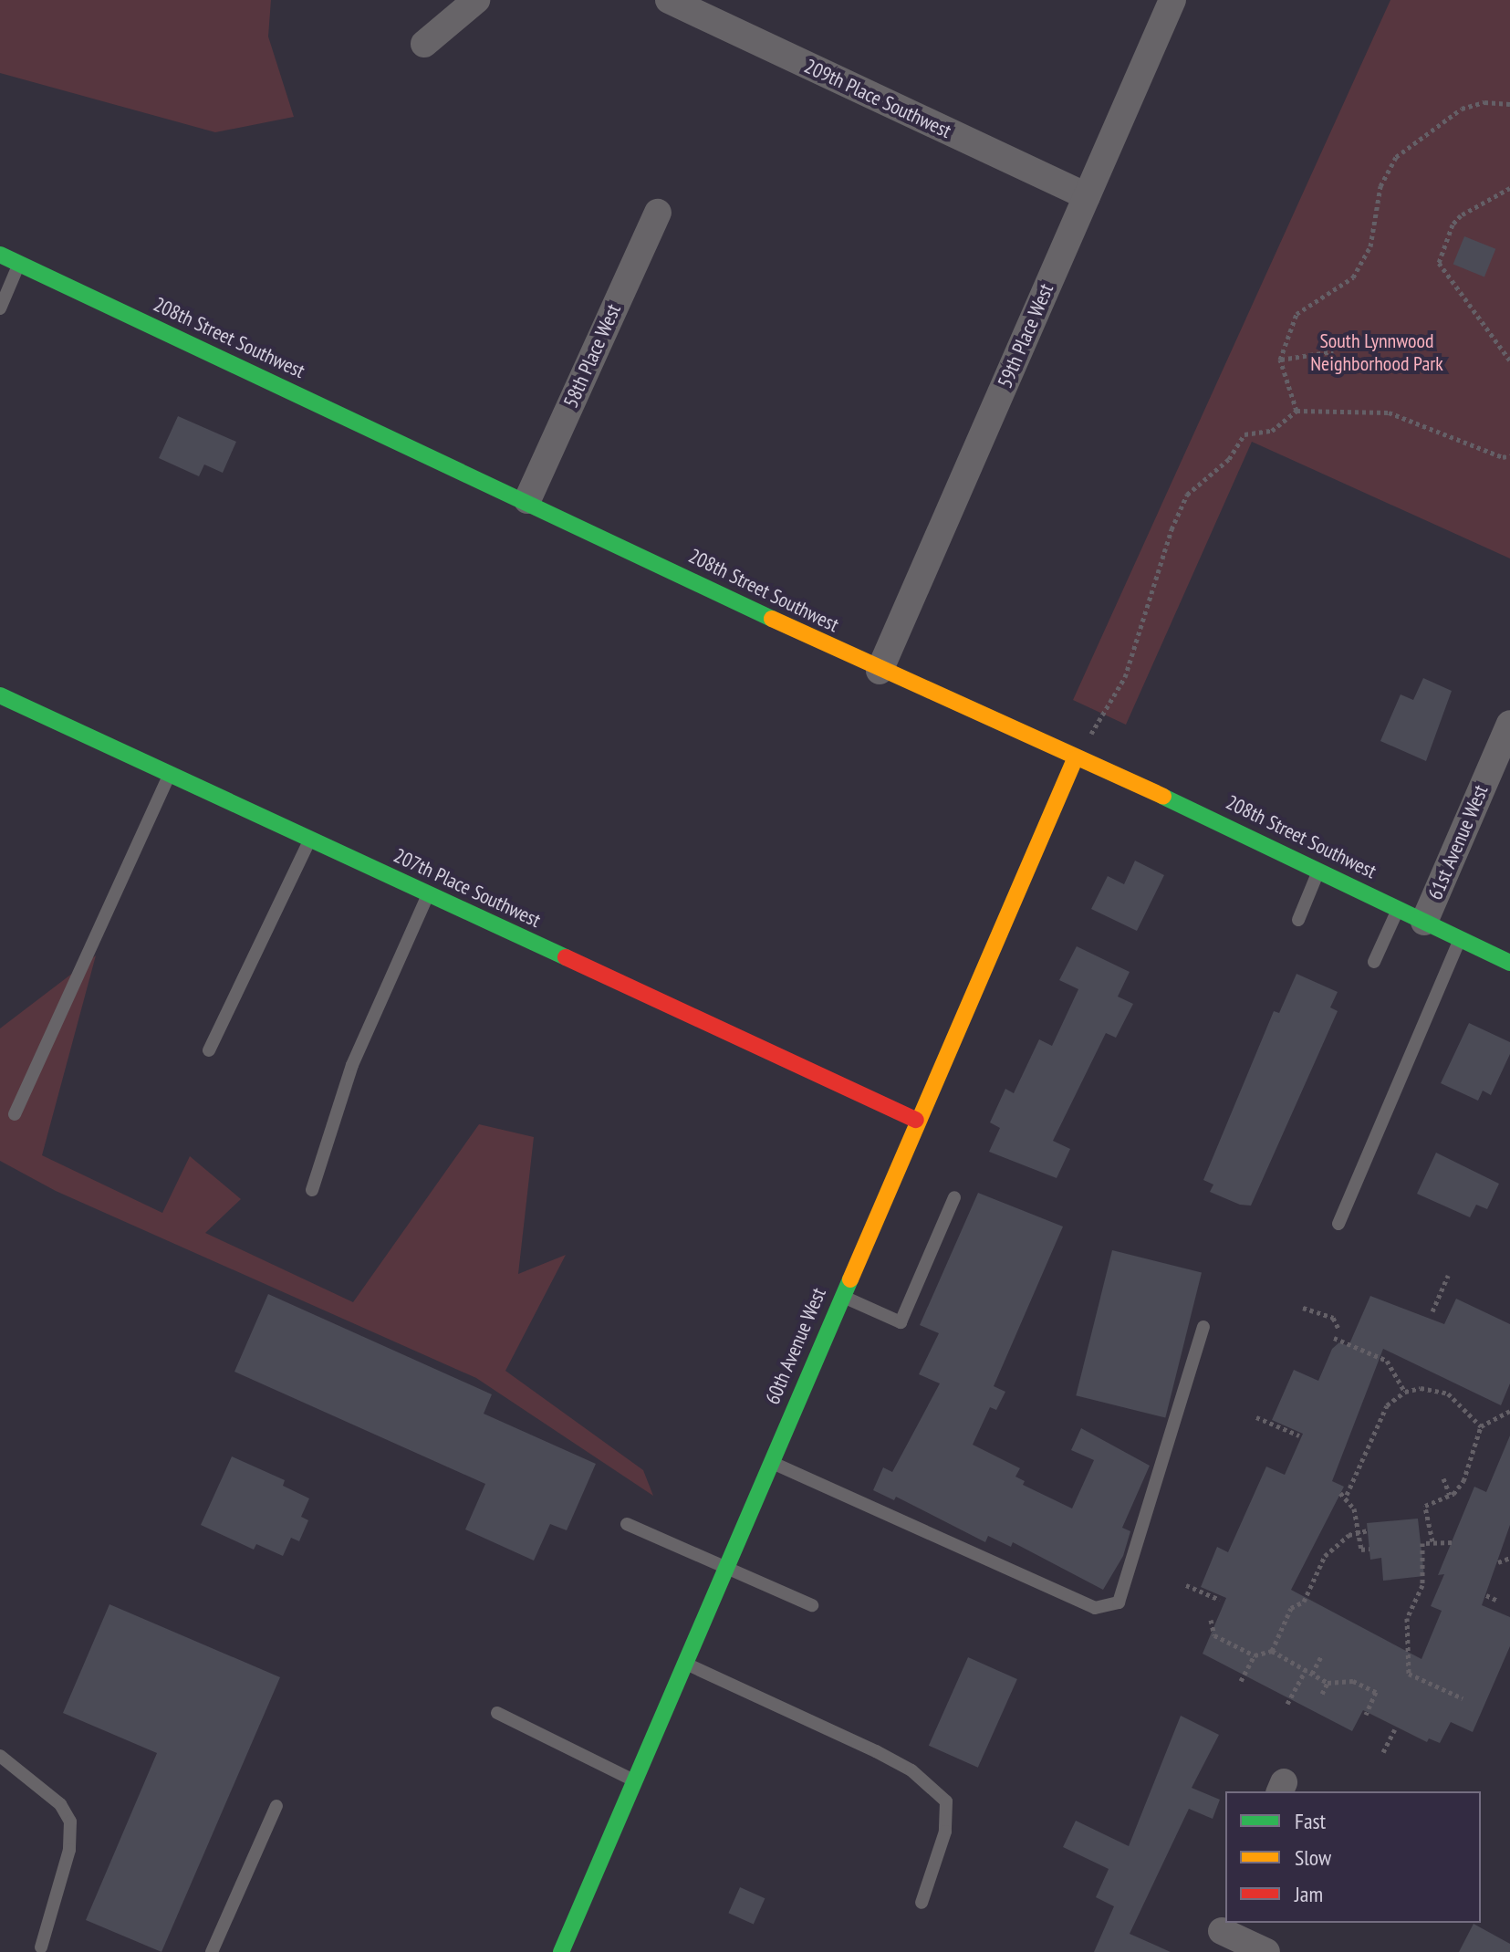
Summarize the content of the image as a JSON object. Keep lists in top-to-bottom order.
{
  "streets": {
    "street": [
      "209th Place Southwest",
      "59th Place West",
      "208th Street Southwest",
      "58th Place West",
      "61st Avenue West",
      "207th Place Southwest",
      "60th Avenue West"
    ]
  },
  "crossings": [
    ["209th Place Southwest", "59th Place West"],
    ["59th Place West", "208th Street Southwest"],
    ["208th Street Southwest", "58th Place West"],
    ["208th Street Southwest", "61st Avenue West"],
    ["208th Street Southwest", "60th Avenue West"],
    ["207th Place Southwest", "60th Avenue West"]
  ],
  "parks": ["South Lynnwood Neighborhood Park"],
  "legend": ["Fast", "Slow", "Jam"]
}
